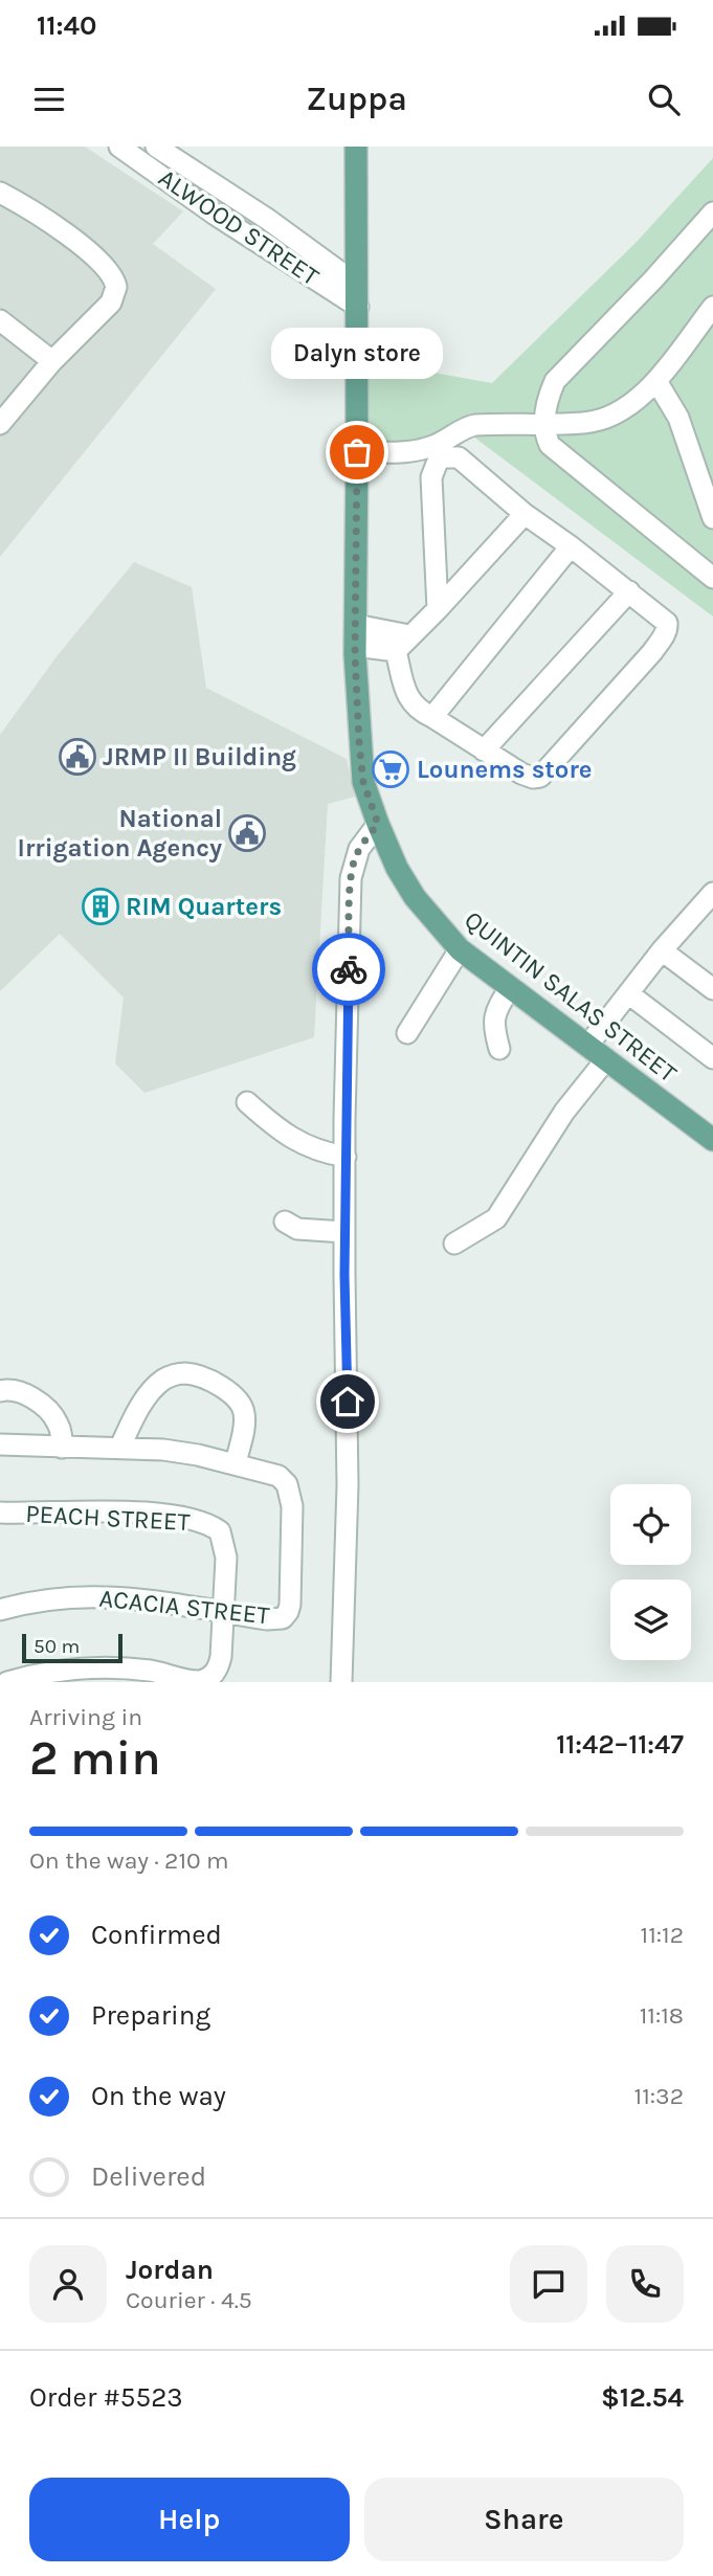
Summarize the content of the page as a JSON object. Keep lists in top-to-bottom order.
{
  "streets": {
    "main road": ["QUINTIN SALAS STREET"],
    "street": ["ALWOOD STREET", "PEACH STREET", "ACACIA STREET"]
  },
  "crossings": [
    ["ALWOOD STREET", "QUINTIN SALAS STREET"],
    ["PEACH STREET", "ACACIA STREET"]
  ],
  "places": {
    "other": ["Dalyn store"],
    "public building": ["JRMP II Building", "National Irrigation Agency"],
    "supermarket": ["Lounems store"],
    "building": ["RIM Quarters"]
  },
  "scale_bar": "50 m",
  "page": {
    "status": "11:40",
    "header": "Zuppa",
    "bubble": "Dalyn store",
    "scale": "50 m",
    "heading": ["2 min", "Arriving in", "11:42–11:47"],
    "panel": [
      "Jordan",
      "Courier · 4.5",
      "Order #5523",
      "$12.54"
    ],
    "bar": "On the way · 210 m",
    "list": [
      ["Confirmed", "11:12"],
      ["Preparing", "11:18"],
      ["On the way", "11:32"],
      "Delivered"
    ],
    "buttons": ["Help", "Share"]
  }
}
